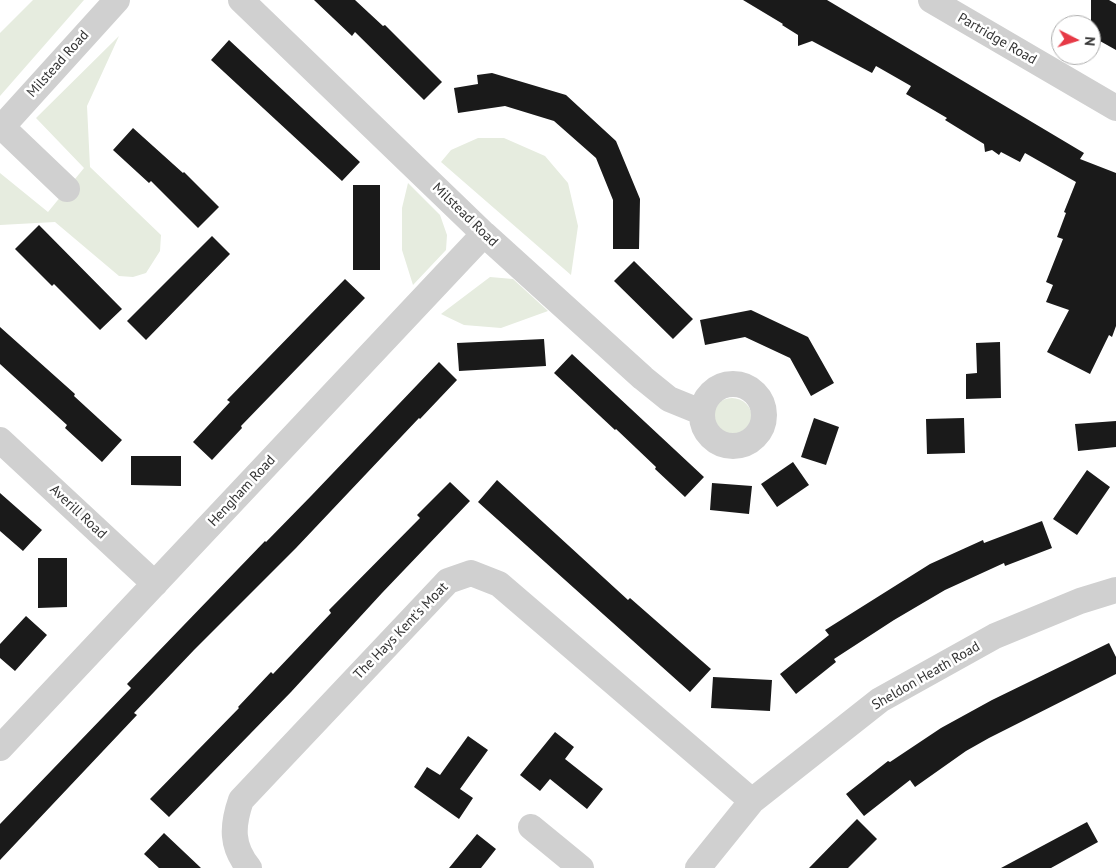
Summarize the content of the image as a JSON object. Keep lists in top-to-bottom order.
{
  "streets": {
    "street": [
      "Partridge Road",
      "Milstead Road",
      "Hengham Road",
      "Averill Road",
      "The Hays Kent's Moat",
      "Sheldon Heath Road"
    ]
  },
  "crossings": [
    ["Milstead Road", "Hengham Road"],
    ["Hengham Road", "Averill Road"],
    ["The Hays Kent's Moat", "Sheldon Heath Road"]
  ],
  "north": "right"
}
